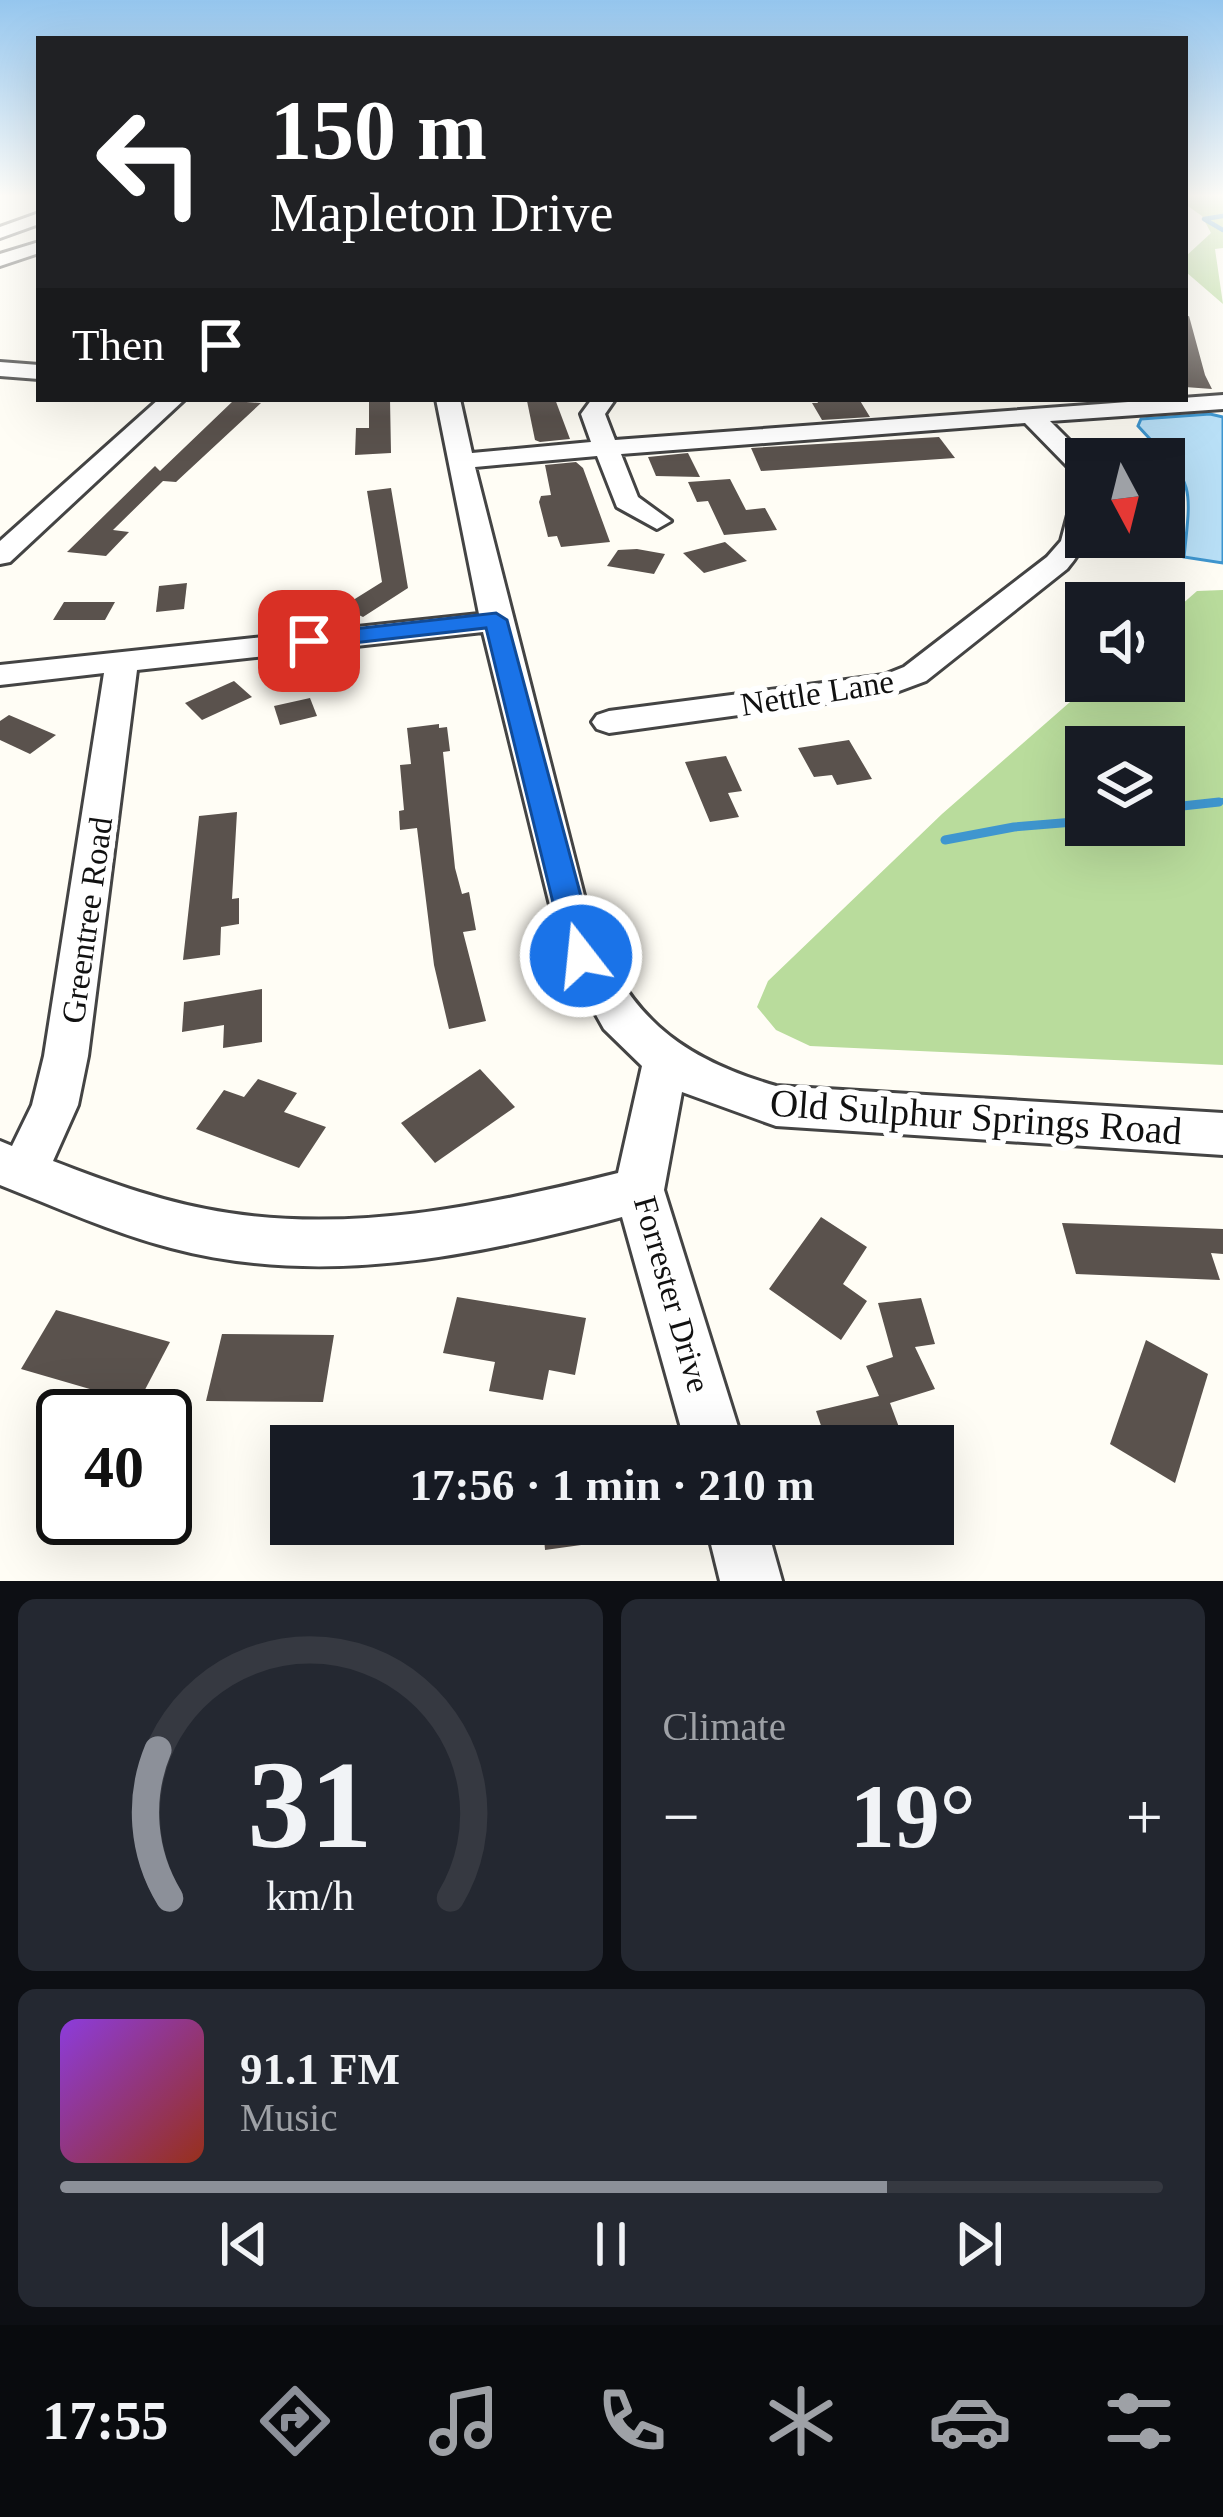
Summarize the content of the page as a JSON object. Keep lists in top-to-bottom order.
{
  "streets": {
    "street": [
      "Nettle Lane",
      "Greentree Road",
      "Old Sulphur Springs Road",
      "Forrester Drive"
    ]
  },
  "crossings": [
    ["Old Sulphur Springs Road", "Forrester Drive"]
  ],
  "north": "bottom",
  "page": {
    "turn": ["150 m", "Mapleton Drive"],
    "then": "Then",
    "limit": "40",
    "trip": "17:56 · 1 min · 210 m",
    "tile": "Climate",
    "heat": ["−", "19°", "+"],
    "song": ["91.1 FM", "Music"],
    "tabs": "17:55",
    "gauge": ["31", "km/h"]
  }
}
